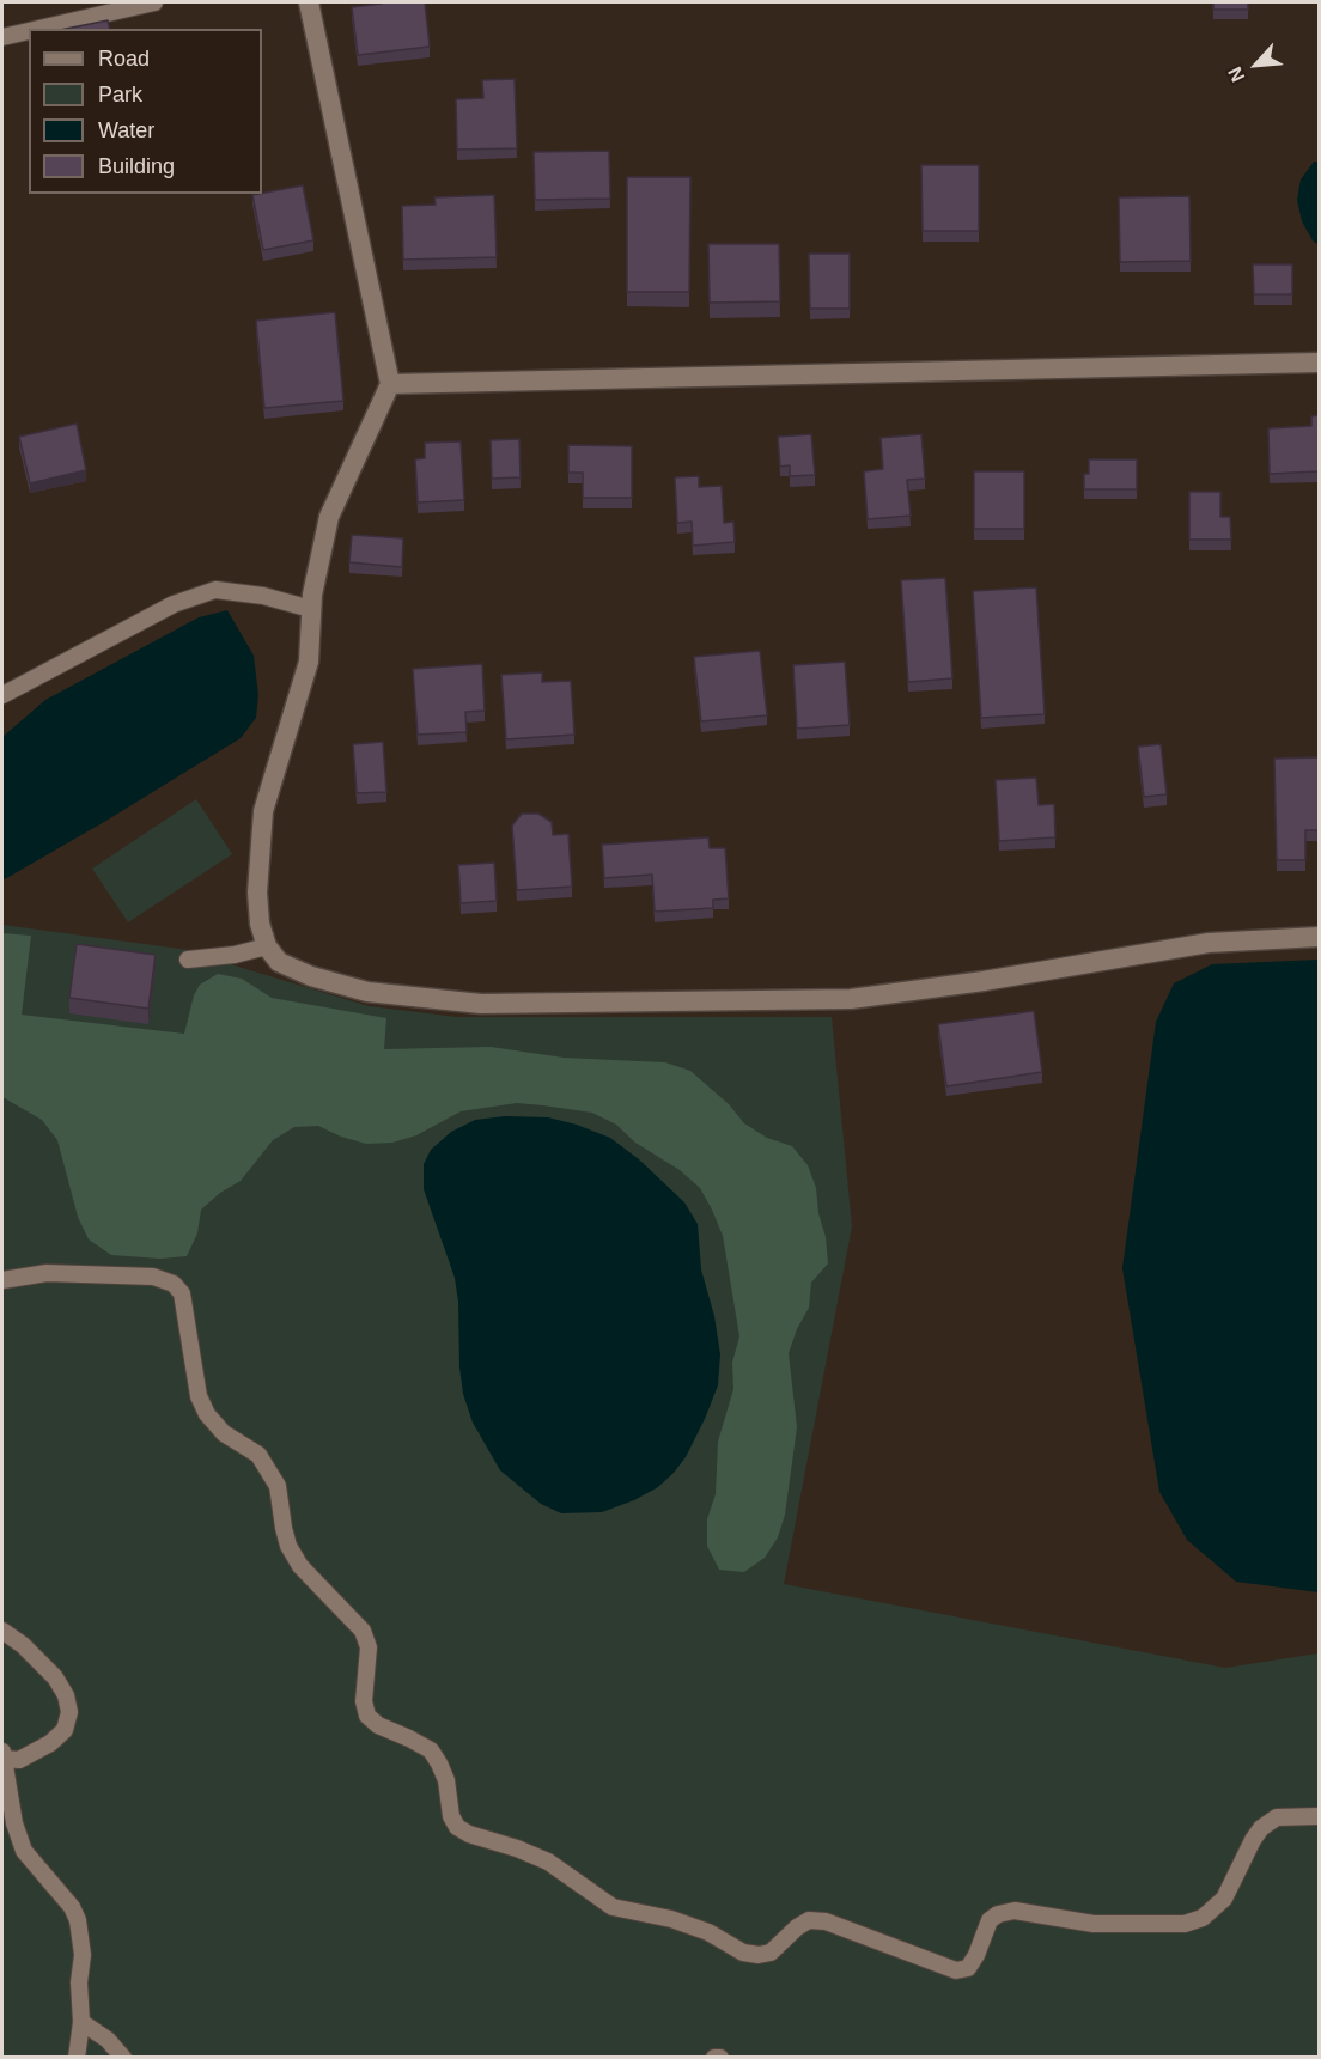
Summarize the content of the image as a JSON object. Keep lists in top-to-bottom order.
{
  "legend": [
    "Road",
    "Park",
    "Water",
    "Building"
  ],
  "north": "bottom left"
}
